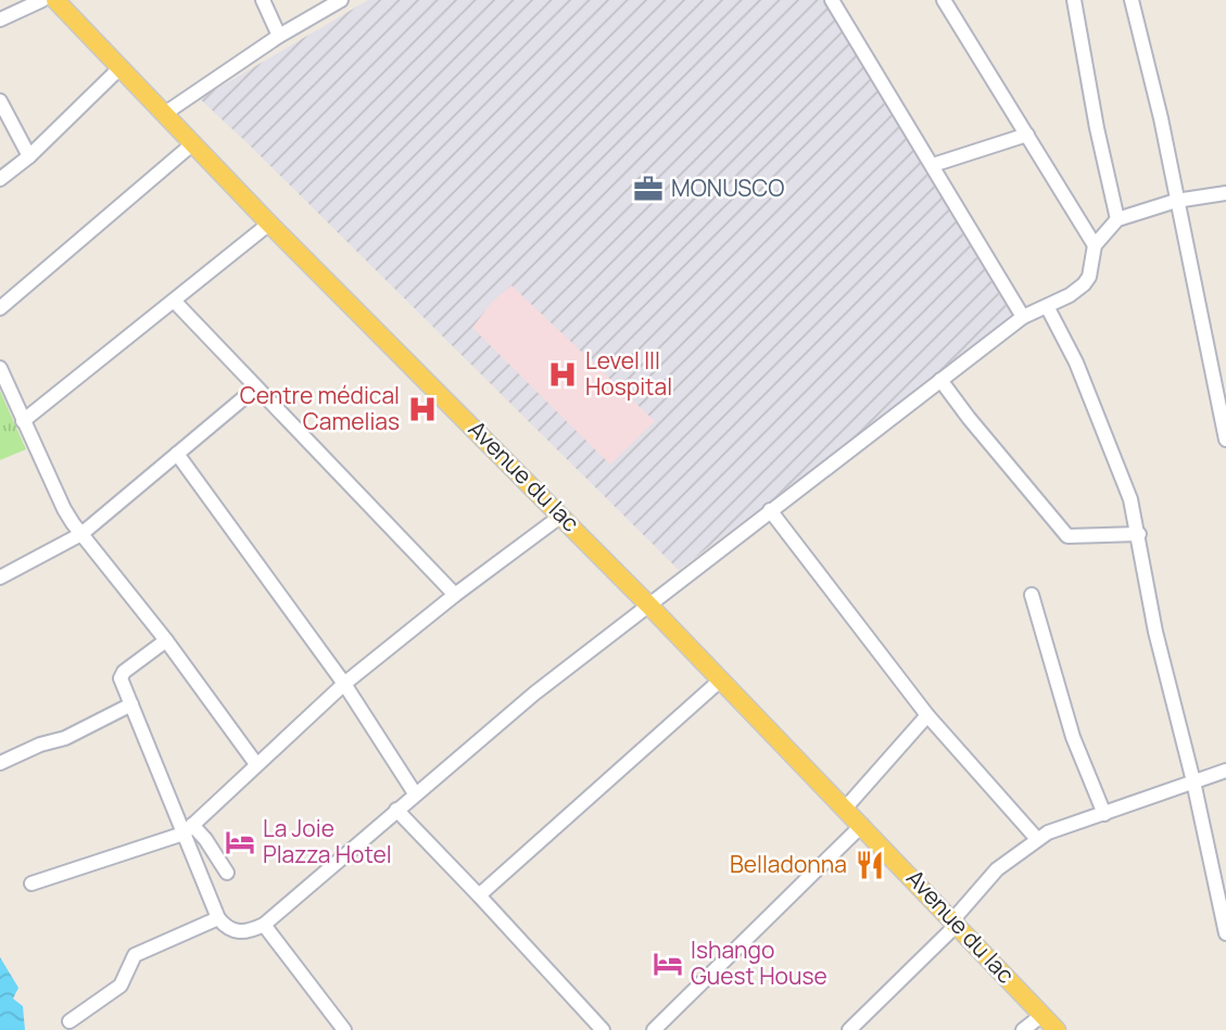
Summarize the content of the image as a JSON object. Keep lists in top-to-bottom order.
{
  "streets": {
    "main road": ["Avenue du lac"]
  },
  "places": {
    "office": ["MONUSCO"],
    "hospital": ["Level III Hospital", "Centre médical Camelias"],
    "hotel": ["La Joie Plazza Hotel", "Ishango Guest House"],
    "restaurant": ["Belladonna"]
  }
}
